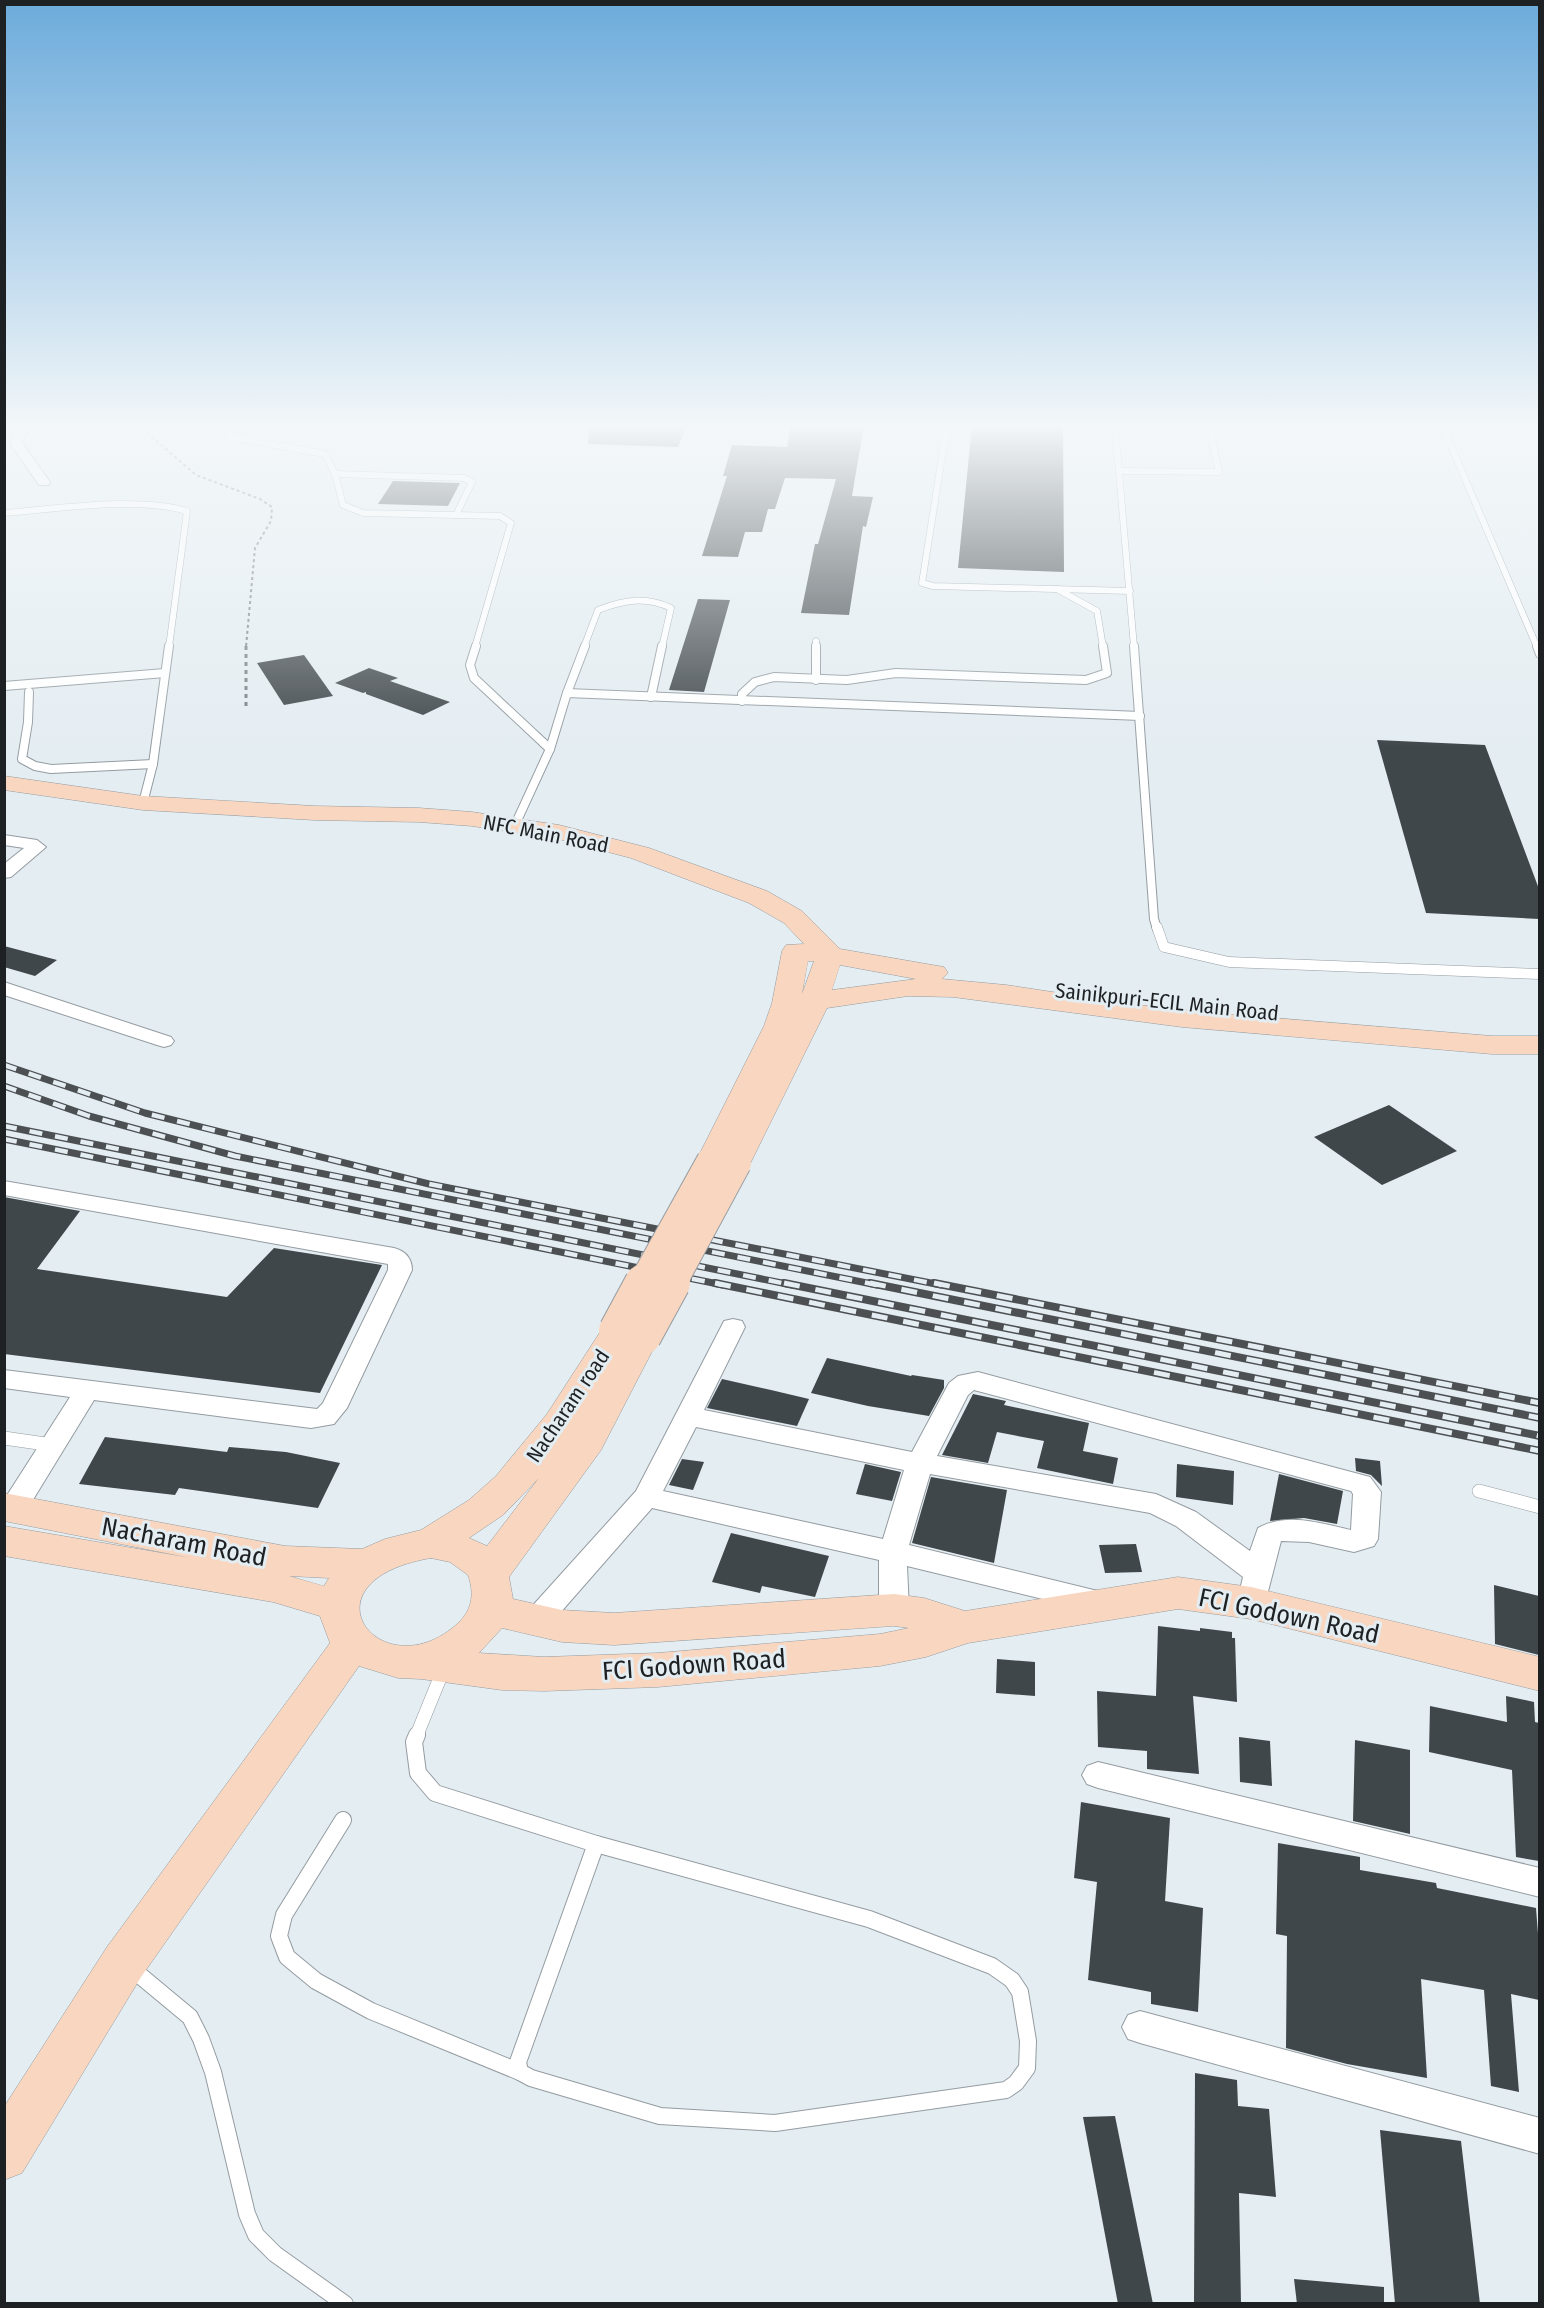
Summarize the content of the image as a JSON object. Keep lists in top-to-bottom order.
{
  "streets": {
    "main road": [
      "NFC Main Road",
      "Sainikpuri-ECIL Main Road",
      "Nacharam road",
      "Nacharam Road",
      "FCI Godown Road"
    ]
  },
  "crossings": [
    ["NFC Main Road", "Sainikpuri-ECIL Main Road"],
    ["Nacharam road", "Nacharam Road"],
    ["Nacharam road", "FCI Godown Road"],
    ["Nacharam Road", "FCI Godown Road"]
  ]
}
